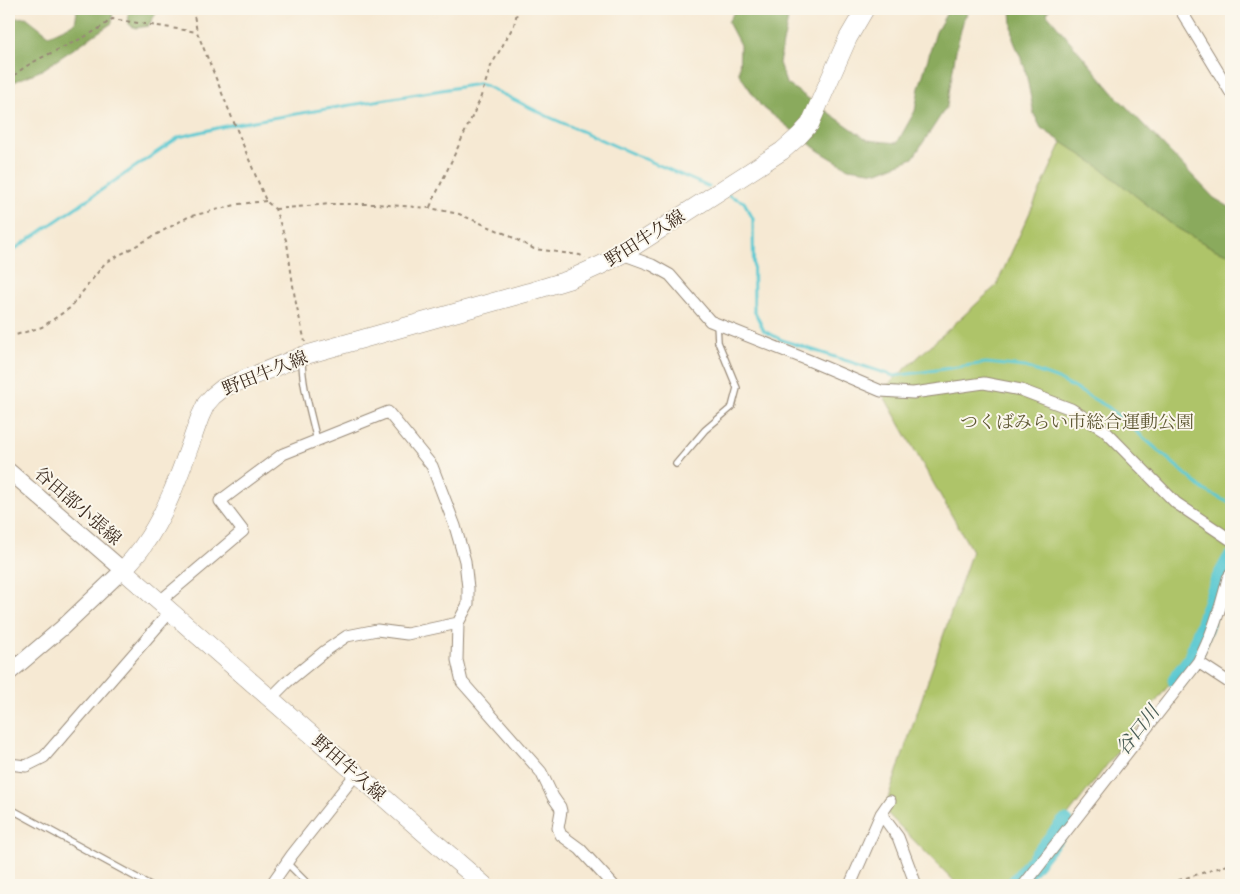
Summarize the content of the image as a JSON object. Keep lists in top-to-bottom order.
{
  "streets": {
    "main road": ["野田牛久線"],
    "street": ["谷田部小張線"]
  },
  "crossings": [
    ["野田牛久線", "谷田部小張線"]
  ],
  "water": ["谷口川"],
  "parks": ["つくばみらい市総合運動公園"]
}
